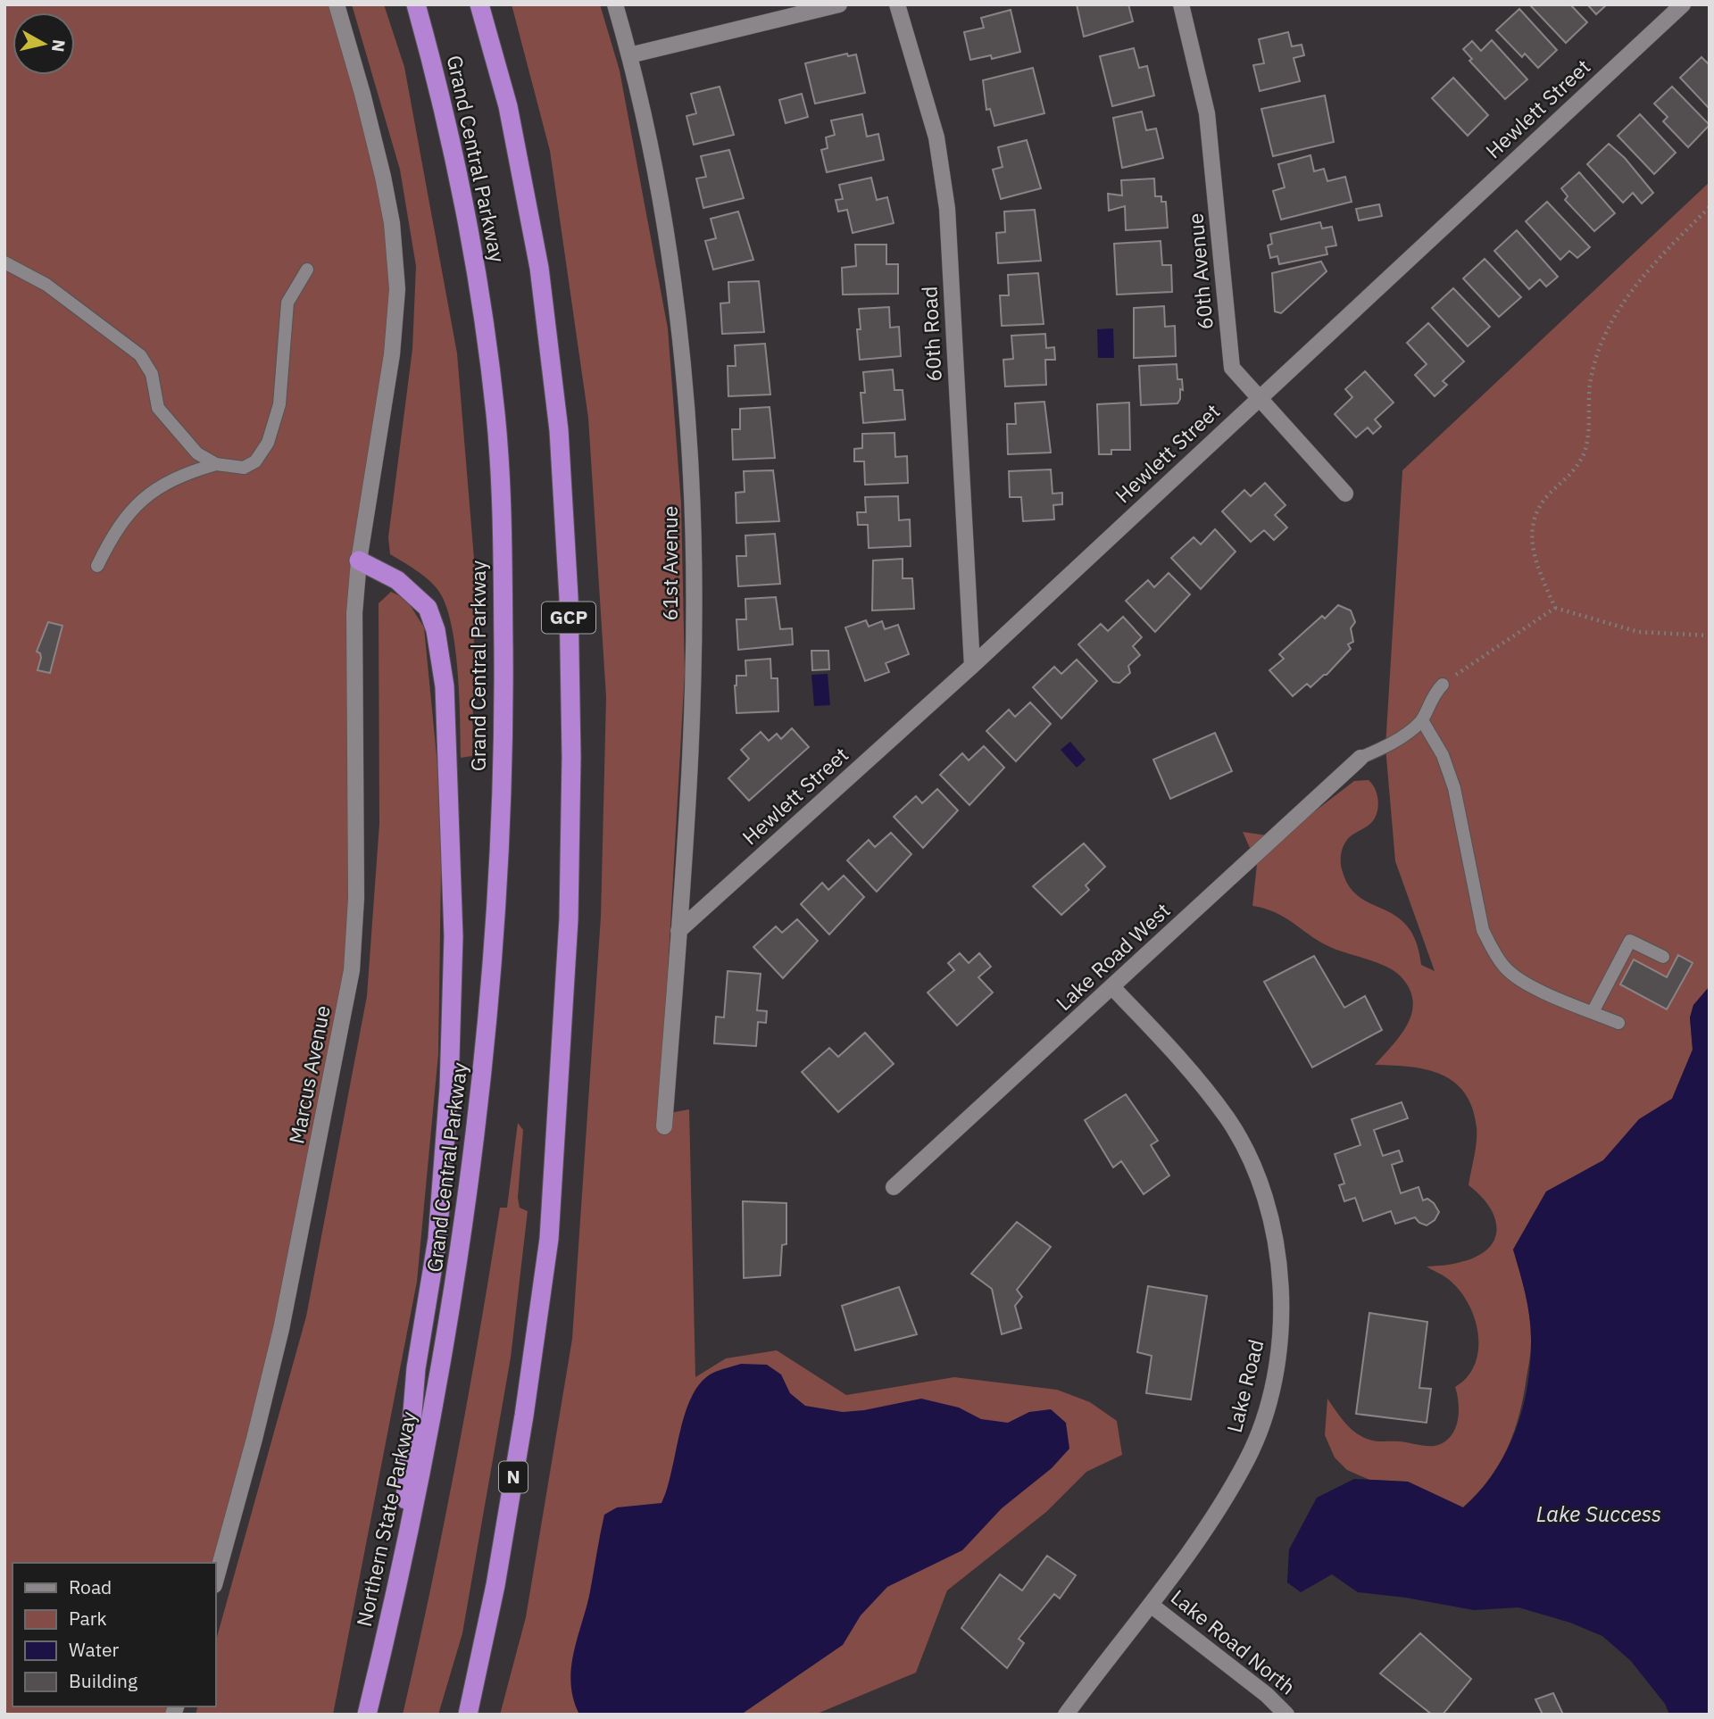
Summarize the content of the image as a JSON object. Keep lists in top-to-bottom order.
{
  "streets": {
    "highway": [
      "Grand Central Parkway",
      "GCP",
      "N",
      "Northern State Parkway"
    ],
    "street": [
      "Hewlett Street",
      "60th Avenue",
      "60th Road",
      "61st Avenue",
      "Lake Road West",
      "Marcus Avenue",
      "Lake Road",
      "Lake Road North"
    ]
  },
  "crossings": [
    ["Hewlett Street", "60th Avenue"],
    ["Hewlett Street", "60th Road"],
    ["Hewlett Street", "61st Avenue"],
    ["Grand Central Parkway", "N"],
    ["Grand Central Parkway", "Northern State Parkway"],
    ["Lake Road West", "Lake Road"],
    ["Lake Road", "Lake Road North"]
  ],
  "water": ["Lake Success"],
  "legend": [
    "Road",
    "Park",
    "Water",
    "Building"
  ],
  "north": "right"
}
